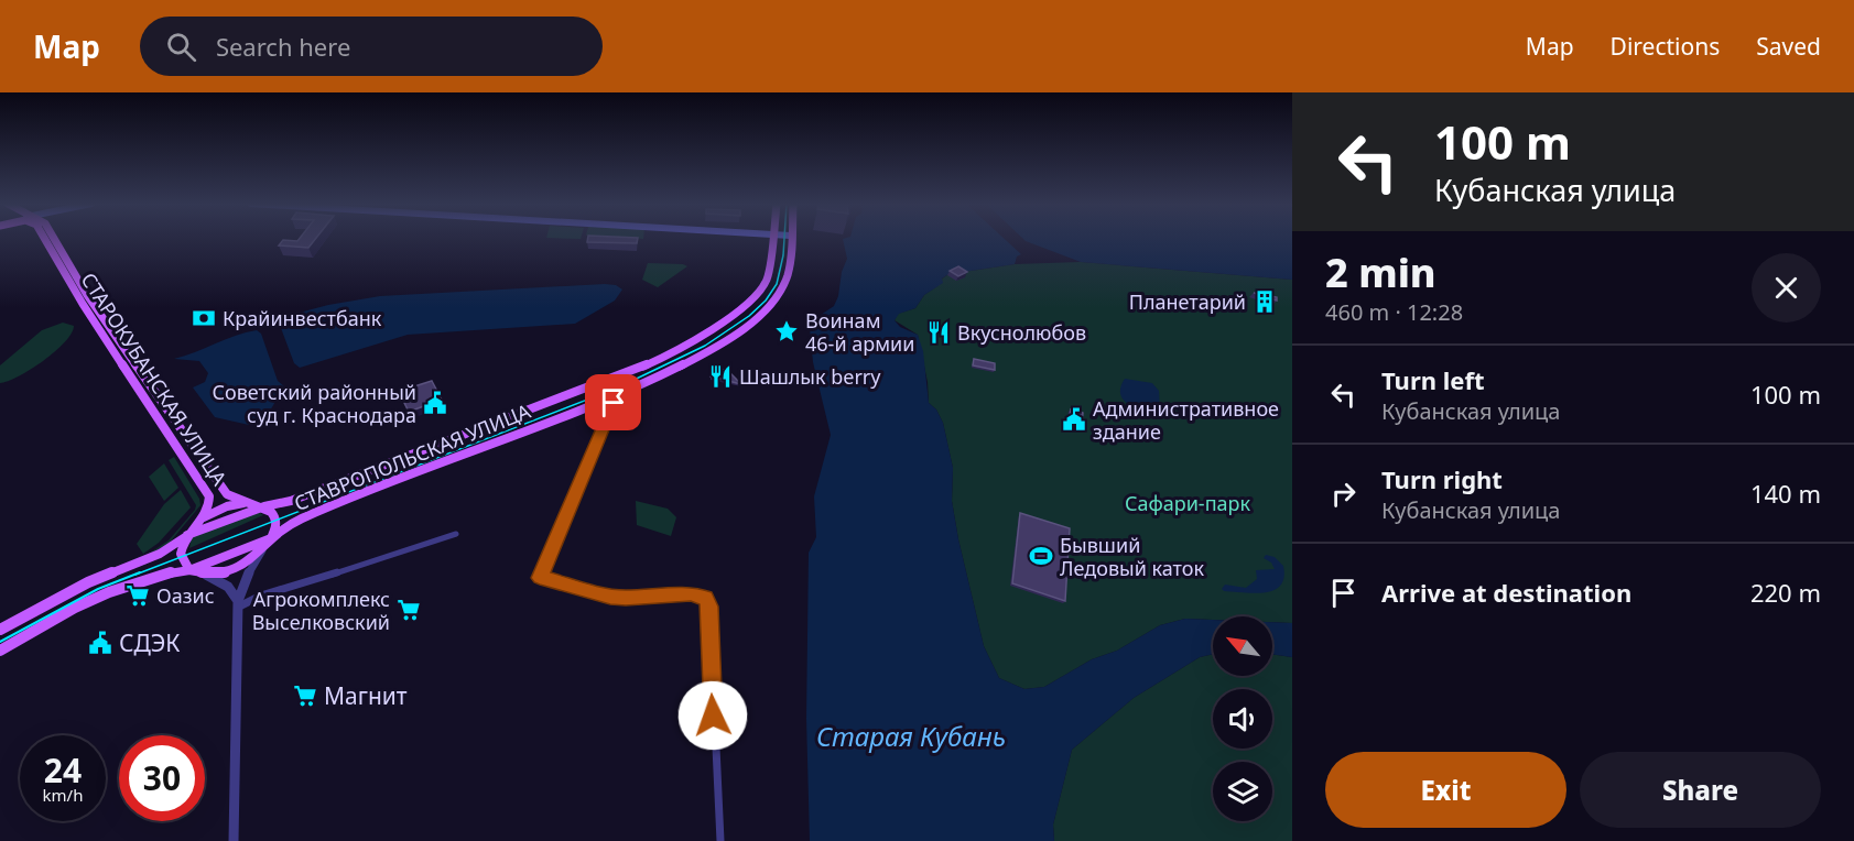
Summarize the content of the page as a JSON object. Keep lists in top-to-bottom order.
{
  "streets": {
    "main road": ["СТАРОКУБАНСКАЯ УЛИЦА", "СТАВРОПОЛЬСКАЯ УЛИЦА"]
  },
  "crossings": [
    ["СТАРОКУБАНСКАЯ УЛИЦА", "СТАВРОПОЛЬСКАЯ УЛИЦА"]
  ],
  "water": ["Старая Кубань"],
  "parks": ["Сафари-парк"],
  "places": {
    "building": ["Планетарий"],
    "bank": ["Крайинвестбанк"],
    "place": ["Воинам 46-й армии"],
    "restaurant": ["Вкуснолюбов", "Шашлык berry"],
    "public building": ["Советский районный суд г. Краснодара", "Административное здание", "СДЭК"],
    "sports": ["Бывший Ледовый каток"],
    "supermarket": ["Оазис", "Агрокомплекс Выселковский", "Магнит"]
  },
  "north": "top left",
  "page": {
    "header": "Map",
    "search": "Search here",
    "nav": ["Map", "Directions", "Saved"],
    "turn": ["100 m", "Кубанская улица"],
    "heading": ["2 min", "460 m · 12:28"],
    "list": [
      {
        "name": "Turn left",
        "note": "Кубанская улица",
        "value": "100 m"
      },
      {
        "name": "Turn right",
        "note": "Кубанская улица",
        "value": "140 m"
      },
      {
        "name": "Arrive at destination",
        "value": "220 m"
      }
    ],
    "speed": "24 km/h",
    "limit": "30",
    "buttons": ["Exit", "Share"]
  }
}
